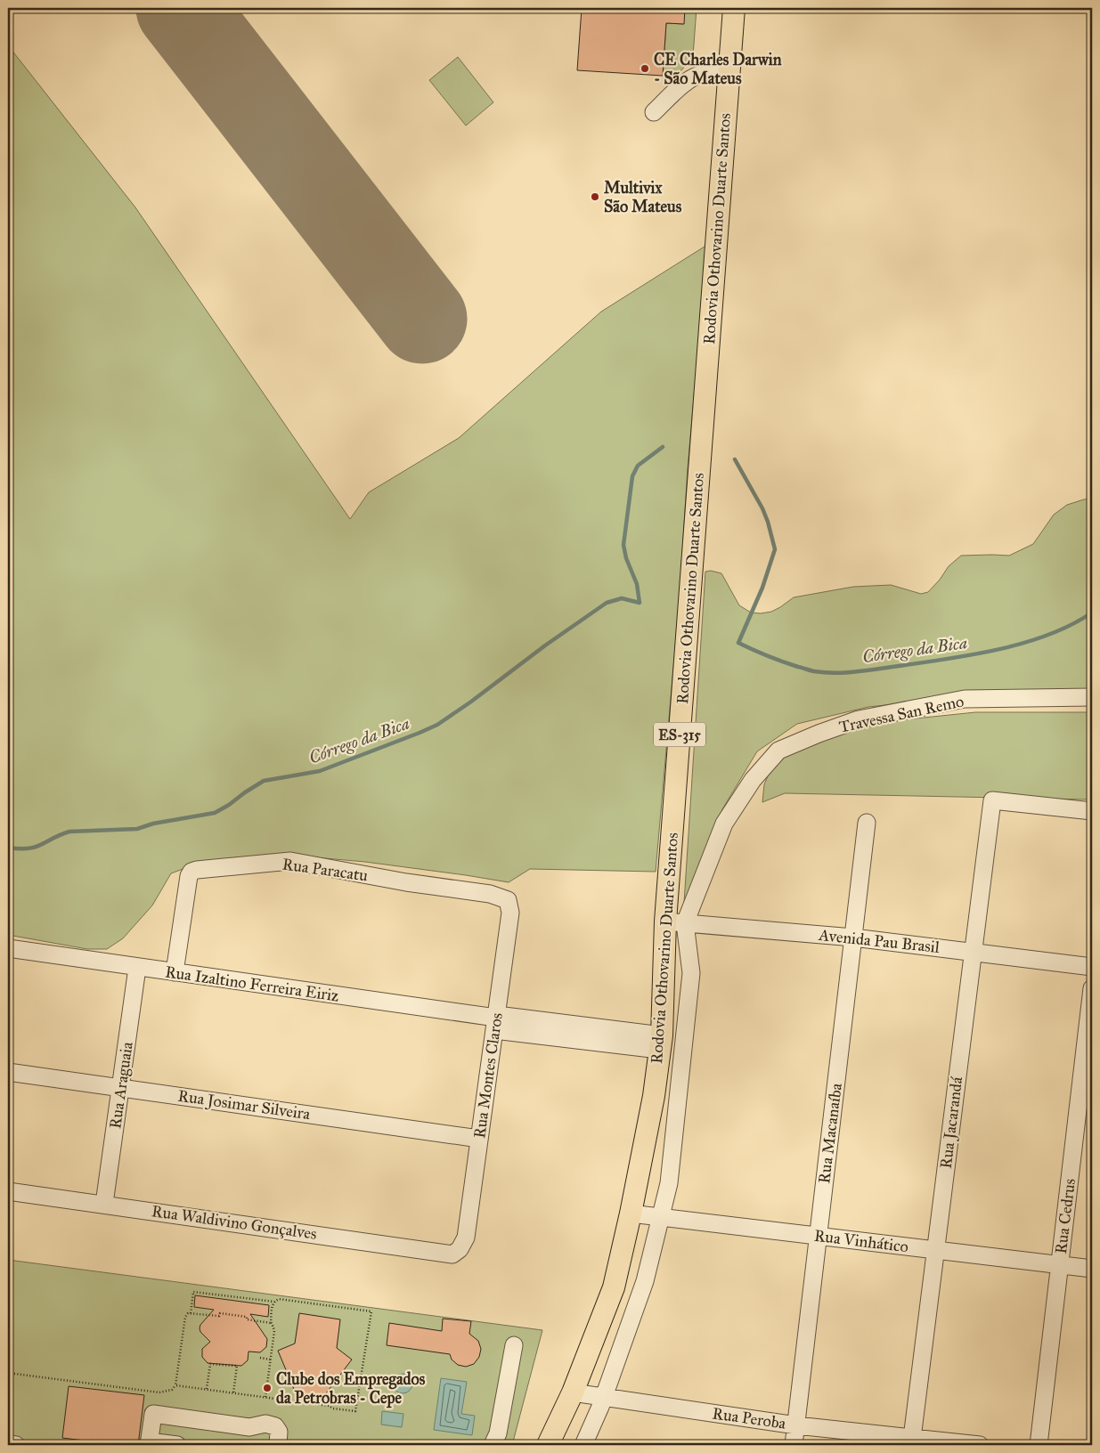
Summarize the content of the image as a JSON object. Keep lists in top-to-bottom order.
{
  "streets": {
    "main road": ["Rodovia Othovarino Duarte Santos", "ES-315"],
    "street": [
      "Travessa San Remo",
      "Rua Paracatu",
      "Avenida Pau Brasil",
      "Rua Izaltino Ferreira Eiriz",
      "Rua Montes Claros",
      "Rua Araguaia",
      "Rua Josimar Silveira",
      "Rua Jacarandá",
      "Rua Macanaíba",
      "Rua Cedrus",
      "Rua Waldivino Gonçalves",
      "Rua Vinhático",
      "Rua Peroba"
    ]
  },
  "crossings": [
    ["Rodovia Othovarino Duarte Santos", "Travessa San Remo"],
    ["Rodovia Othovarino Duarte Santos", "Avenida Pau Brasil"],
    ["Rodovia Othovarino Duarte Santos", "Rua Izaltino Ferreira Eiriz"],
    ["Rodovia Othovarino Duarte Santos", "Rua Vinhático"],
    ["Rodovia Othovarino Duarte Santos", "Rua Peroba"],
    ["Travessa San Remo", "Avenida Pau Brasil"],
    ["Rua Paracatu", "Rua Izaltino Ferreira Eiriz"],
    ["Rua Paracatu", "Rua Montes Claros"],
    ["Avenida Pau Brasil", "Rua Jacarandá"],
    ["Avenida Pau Brasil", "Rua Macanaíba"],
    ["Rua Izaltino Ferreira Eiriz", "Rua Montes Claros"],
    ["Rua Izaltino Ferreira Eiriz", "Rua Araguaia"],
    ["Rua Montes Claros", "Rua Josimar Silveira"],
    ["Rua Montes Claros", "Rua Waldivino Gonçalves"],
    ["Rua Araguaia", "Rua Josimar Silveira"],
    ["Rua Araguaia", "Rua Waldivino Gonçalves"],
    ["Rua Jacarandá", "Rua Vinhático"],
    ["Rua Jacarandá", "Rua Peroba"],
    ["Rua Macanaíba", "Rua Vinhático"],
    ["Rua Macanaíba", "Rua Peroba"],
    ["Rua Cedrus", "Rua Vinhático"]
  ],
  "water": ["Córrego da Bica"],
  "places": ["CE Charles Darwin - São Mateus", "Multivix São Mateus", "Clube dos Empregados da Petrobras - Cepe"]
}
